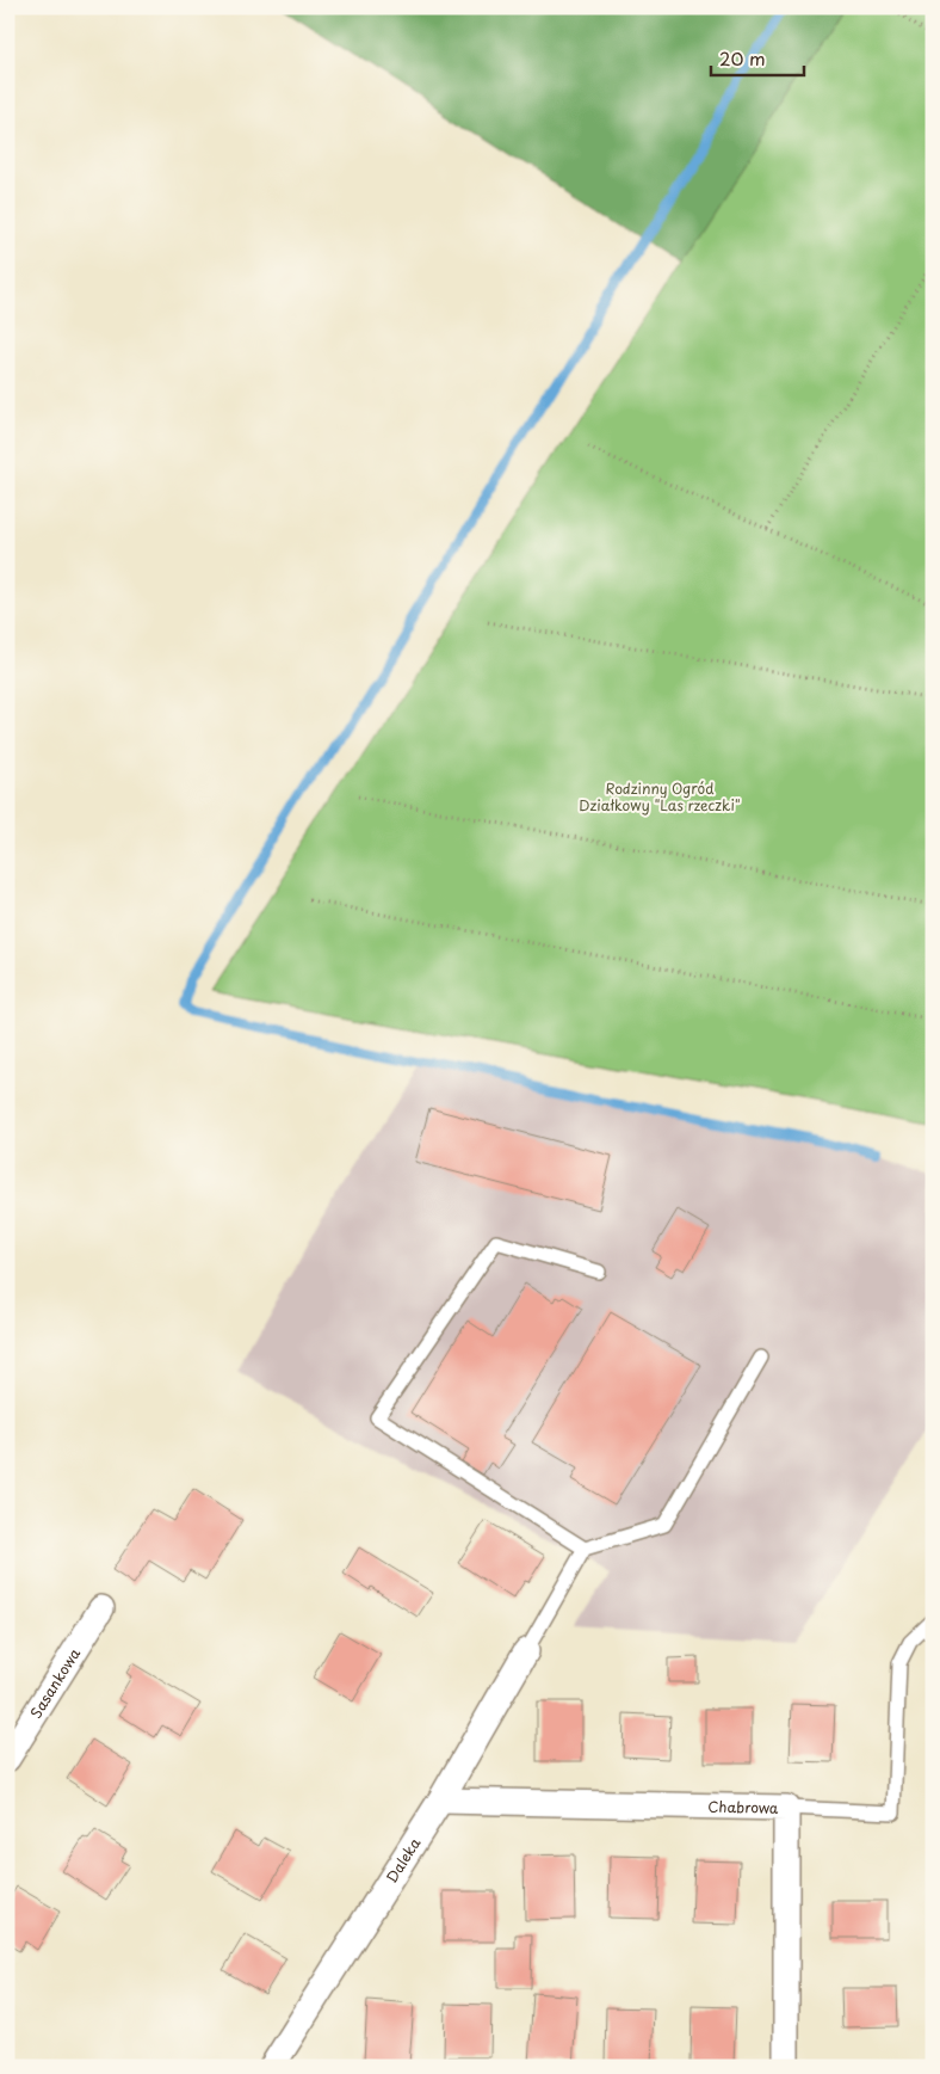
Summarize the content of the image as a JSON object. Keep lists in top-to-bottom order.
{
  "streets": {
    "street": ["Sasankowa", "Chabrowa", "Daleka"]
  },
  "crossings": [
    ["Chabrowa", "Daleka"]
  ],
  "parks": ["Rodzinny Ogród Działkowy \"Las rzeczki\""],
  "scale_bar": "20 m"
}
